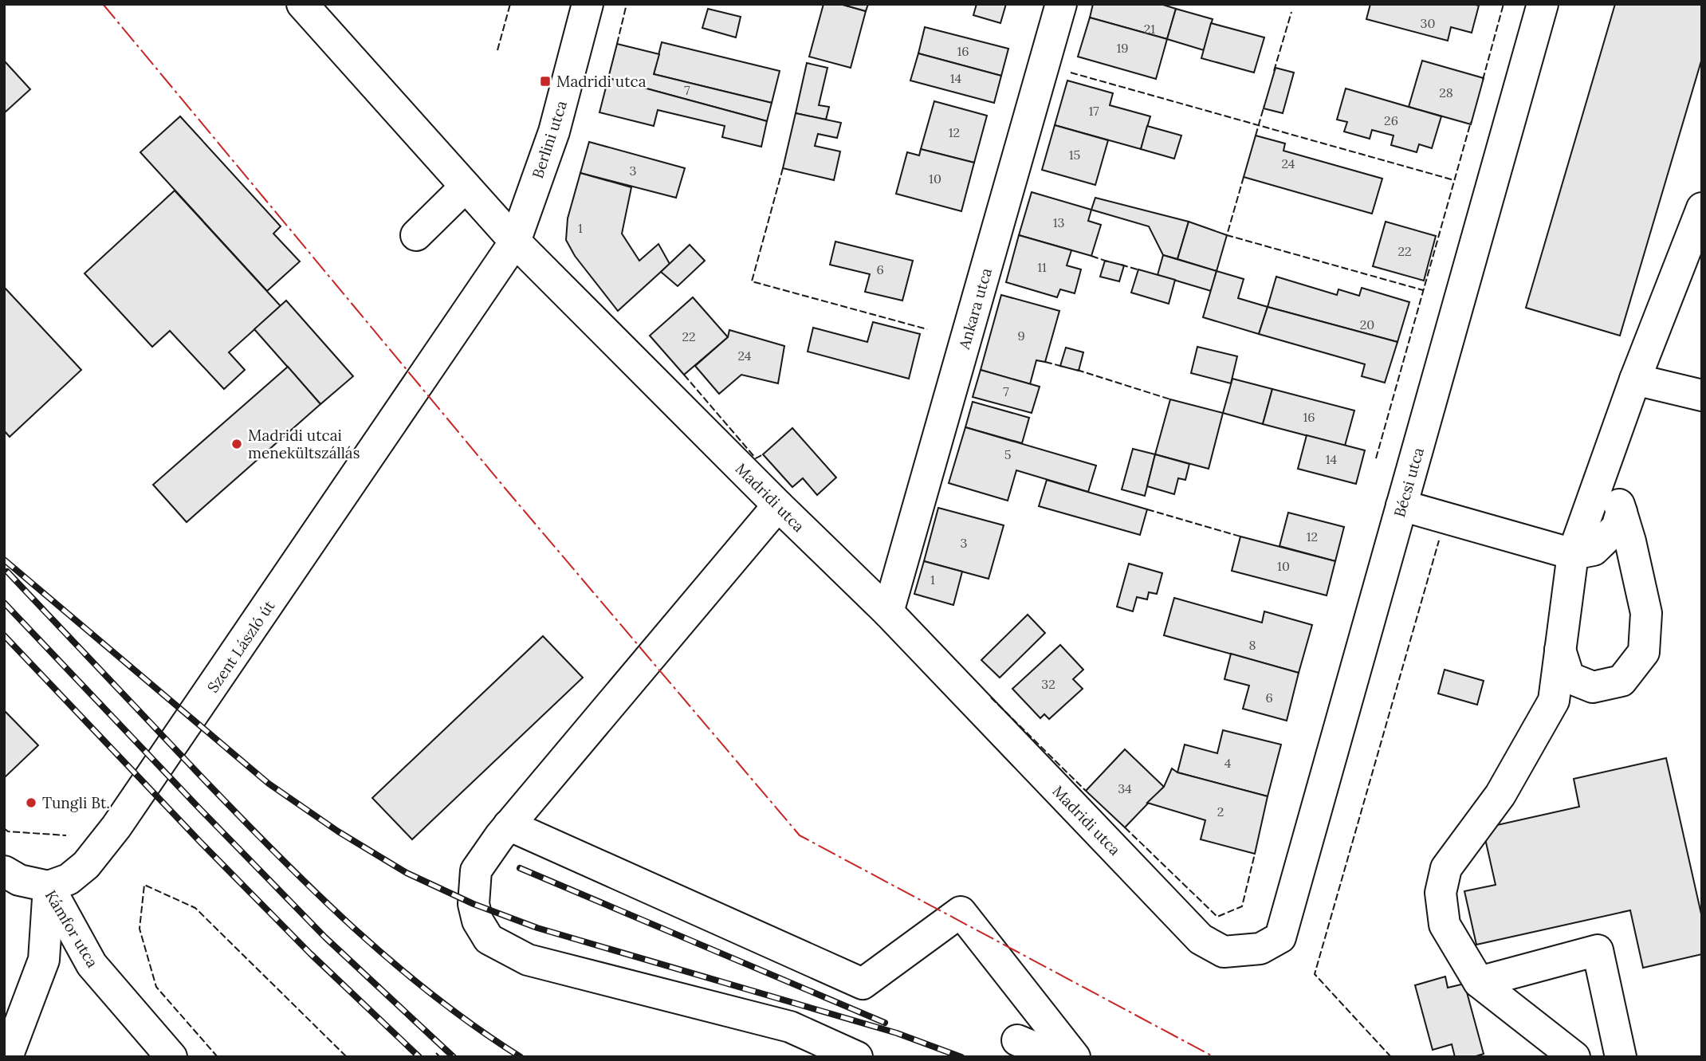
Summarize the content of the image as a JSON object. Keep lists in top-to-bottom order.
{
  "streets": {
    "street": [
      "Berlini utca",
      "Ankara utca",
      "Bécsi utca",
      "Madridi utca",
      "Szent László út",
      "Kámfor utca"
    ]
  },
  "crossings": [
    ["Berlini utca", "Madridi utca"],
    ["Berlini utca", "Szent László út"],
    ["Ankara utca", "Madridi utca"],
    ["Bécsi utca", "Madridi utca"],
    ["Madridi utca", "Szent László út"],
    ["Szent László út", "Kámfor utca"]
  ],
  "places": {
    "transit": ["Madridi utca"],
    "other": ["Madridi utcai menekültszállás", "Tungli Bt."]
  },
  "house_numbers": [
    "30",
    "21",
    "19",
    "16",
    "14",
    "7",
    "28",
    "17",
    "26",
    "12",
    "15",
    "24",
    "3",
    "10",
    "13",
    "1",
    "22",
    "11",
    "6",
    "20",
    "9",
    "22",
    "24",
    "7",
    "16",
    "5",
    "14",
    "12",
    "3",
    "10",
    "1",
    "8",
    "32",
    "6",
    "4",
    "34",
    "2"
  ]
}
